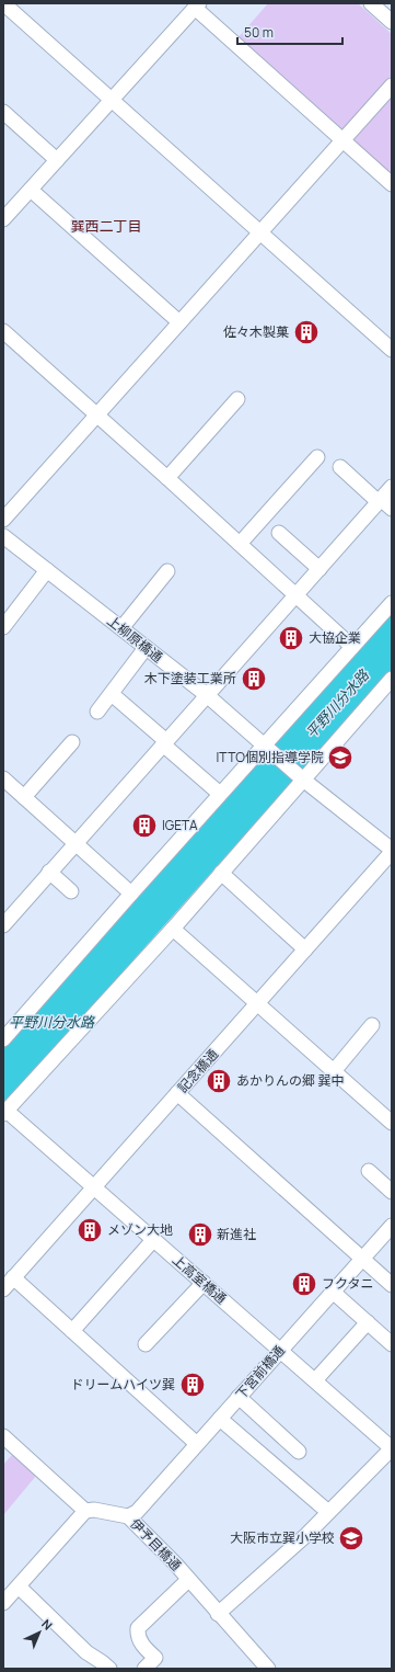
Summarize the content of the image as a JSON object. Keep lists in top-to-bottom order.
{
  "streets": {
    "street": [
      "上柳原橋通",
      "記念橋通",
      "上高室橋通",
      "下宮前橋通",
      "伊予目橋通"
    ]
  },
  "crossings": [
    ["記念橋通", "上高室橋通"],
    ["上高室橋通", "下宮前橋通"],
    ["下宮前橋通", "伊予目橋通"]
  ],
  "districts": ["巽西二丁目"],
  "water": ["平野川分水路"],
  "places": {
    "building": [
      "佐々木製菓",
      "大協企業",
      "木下塗装工業所",
      "IGETA",
      "あかりんの郷 巽中",
      "メゾン大地",
      "新進社",
      "フクタニ",
      "ドリームハイツ巽"
    ],
    "school or university": ["ITTO個別指導学院", "大阪市立巽小学校"]
  },
  "scale_bar": "50 m",
  "north": "top right"
}
